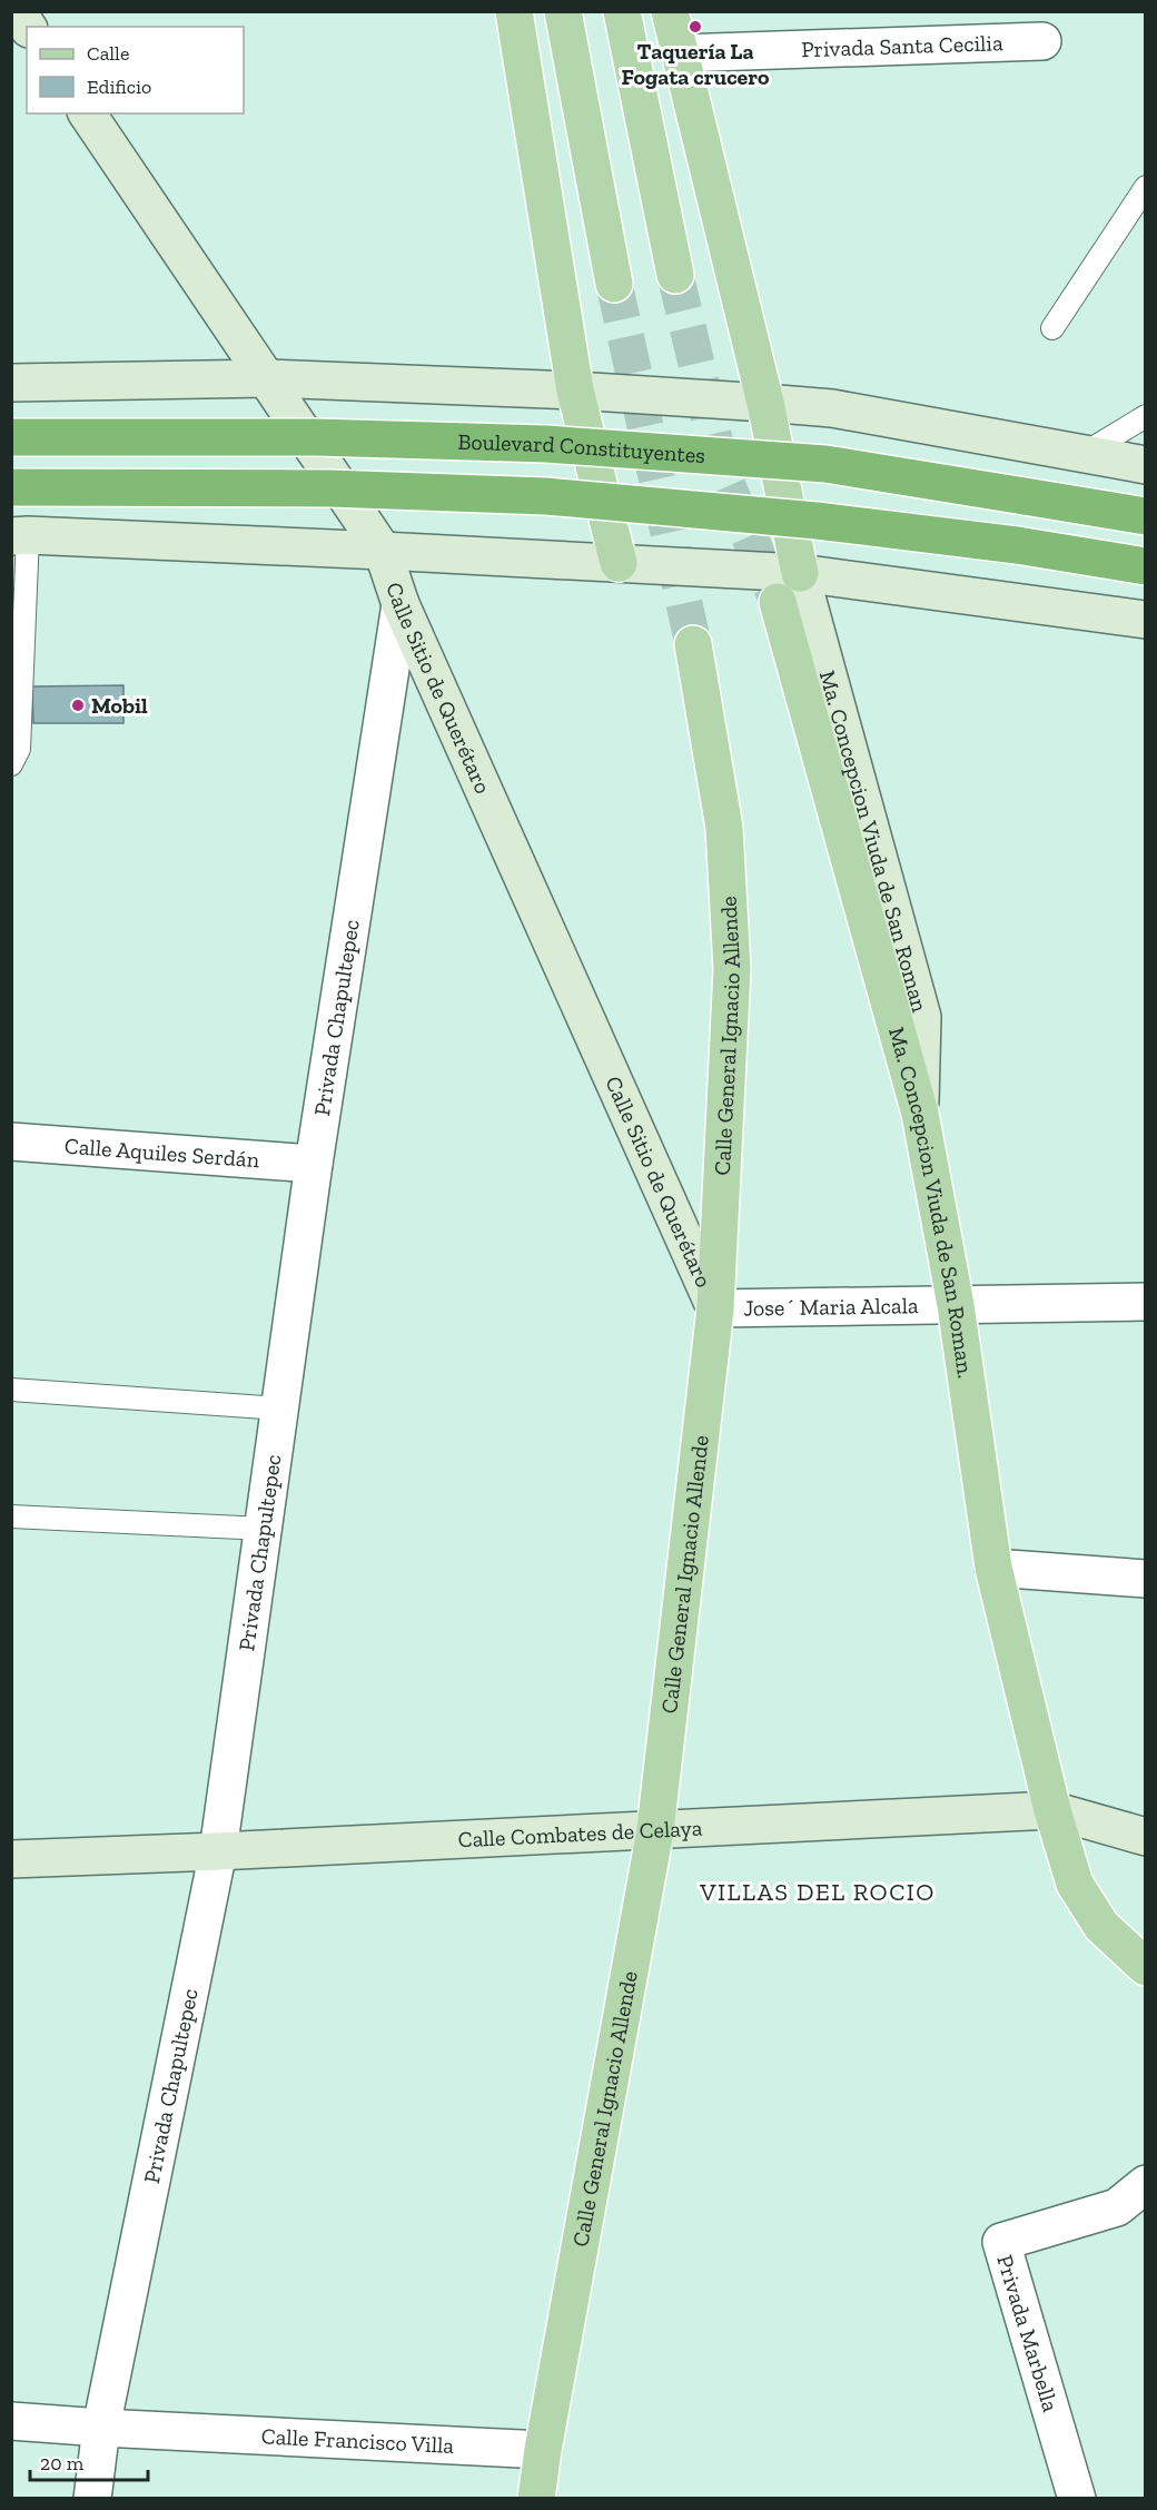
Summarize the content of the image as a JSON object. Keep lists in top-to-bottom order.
{
  "streets": {
    "highway": ["Boulevard Constituyentes"],
    "main road": [
      "Calle Sitio de Querétaro",
      "Ma. Concepcion Viuda de San Roman",
      "Calle General Ignacio Allende",
      "Ma. Concepcion Viuda de San Roman.",
      "Calle Combates de Celaya"
    ],
    "street": [
      "Privada Santa Cecilia",
      "Privada Chapultepec",
      "Calle Aquiles Serdán",
      "Jose´ Maria Alcala",
      "Privada Marbella",
      "Calle Francisco Villa"
    ]
  },
  "crossings": [
    ["Calle Sitio de Querétaro", "Privada Chapultepec"],
    ["Calle Sitio de Querétaro", "Calle General Ignacio Allende"],
    ["Calle Sitio de Querétaro", "Jose´ Maria Alcala"],
    ["Ma. Concepcion Viuda de San Roman", "Ma. Concepcion Viuda de San Roman."],
    ["Privada Chapultepec", "Calle Aquiles Serdán"],
    ["Privada Chapultepec", "Calle Combates de Celaya"],
    ["Privada Chapultepec", "Calle Francisco Villa"],
    ["Calle General Ignacio Allende", "Jose´ Maria Alcala"],
    ["Calle General Ignacio Allende", "Calle Combates de Celaya"],
    ["Calle General Ignacio Allende", "Calle Francisco Villa"],
    ["Ma. Concepcion Viuda de San Roman.", "Jose´ Maria Alcala"],
    ["Ma. Concepcion Viuda de San Roman.", "Calle Combates de Celaya"]
  ],
  "districts": ["VILLAS DEL ROCIO"],
  "places": ["Taquería La Fogata crucero", "Mobil"],
  "legend": ["Calle", "Edificio"],
  "scale_bar": "20 m"
}
